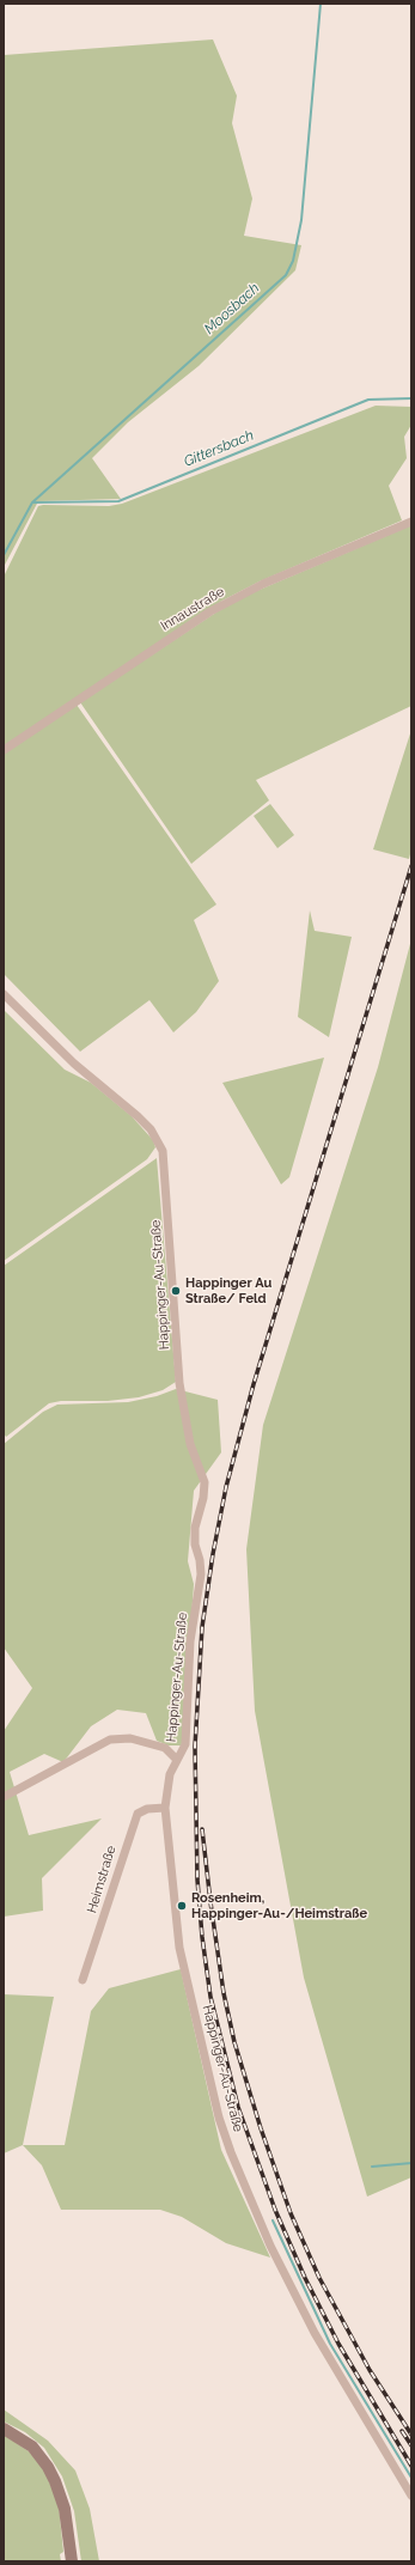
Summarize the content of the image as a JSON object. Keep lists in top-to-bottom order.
{
  "streets": {
    "street": ["Innaustraße", "Happinger-Au-Straße", "Heimstraße"]
  },
  "crossings": [
    ["Happinger-Au-Straße", "Heimstraße"]
  ],
  "water": ["Moosbach", "Gittersbach"],
  "places": ["Happinger Au Straße/ Feld", "Rosenheim, Happinger-Au-/Heimstraße"]
}
